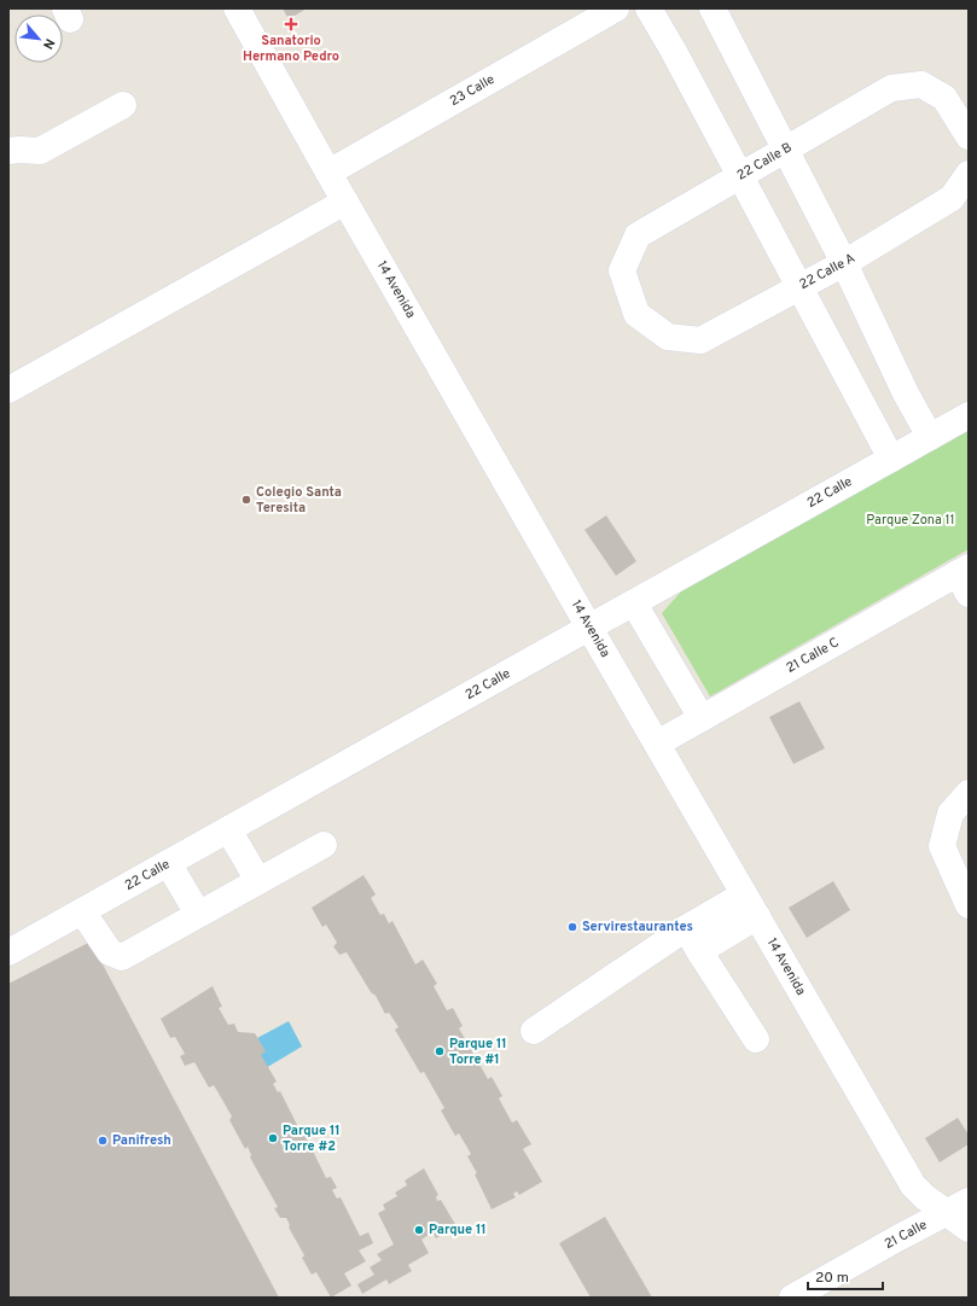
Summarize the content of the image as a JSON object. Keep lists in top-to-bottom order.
{
  "streets": {
    "street": [
      "23 Calle",
      "22 Calle B",
      "22 Calle A",
      "14 Avenida",
      "22 Calle",
      "21 Calle C",
      "21 Calle"
    ]
  },
  "crossings": [
    ["23 Calle", "14 Avenida"],
    ["22 Calle B", "22 Calle A"],
    ["14 Avenida", "22 Calle"],
    ["14 Avenida", "21 Calle C"],
    ["14 Avenida", "21 Calle"]
  ],
  "parks": ["Parque Zona 11"],
  "places": {
    "health": ["Sanatorio Hermano Pedro"],
    "other": [
      "Colegio Santa Teresita",
      "Servirestaurantes",
      "Parque 11 Torre #1",
      "Parque 11 Torre #2",
      "Panifresh",
      "Parque 11"
    ]
  },
  "scale_bar": "20 m",
  "north": "bottom right"
}
